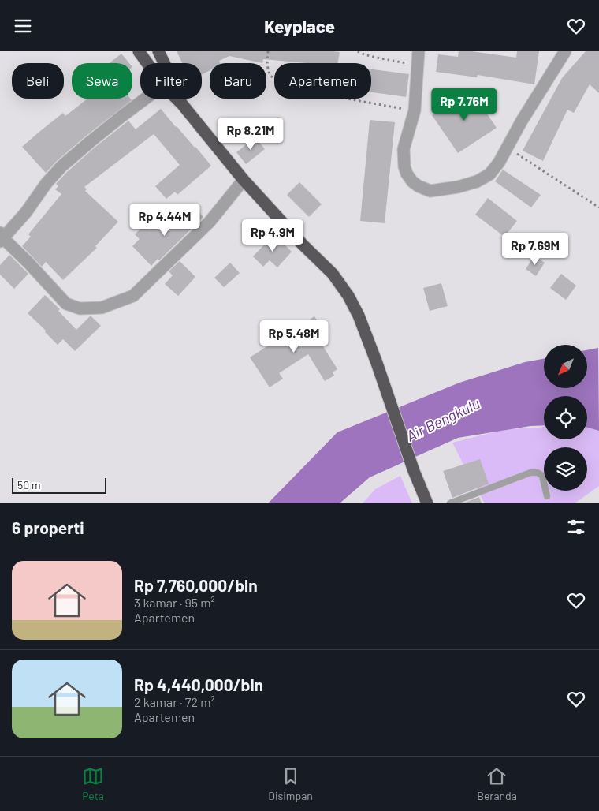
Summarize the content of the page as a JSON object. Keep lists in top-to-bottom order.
{
  "water": ["Air Bengkulu"],
  "scale_bar": "50 m",
  "north": "bottom left",
  "page": {
    "header": "Keyplace",
    "chip": [
      "Beli",
      "Sewa",
      "Filter",
      "Baru",
      "Apartemen"
    ],
    "price": [
      "Rp 7.76M",
      "Rp 8.21M",
      "Rp 4.44M",
      "Rp 4.9M",
      "Rp 7.69M",
      "Rp 5.48M"
    ],
    "scale": "50 m",
    "heading": "6 properti",
    "list": [
      {
        "name": "Rp 7,760,000/bln",
        "note": "3 kamar · 95 m² · Apartemen"
      },
      {
        "name": "Rp 4,440,000/bln",
        "note": "2 kamar · 72 m² · Apartemen"
      }
    ],
    "tabs": ["Peta", "Disimpan", "Beranda"]
  }
}
